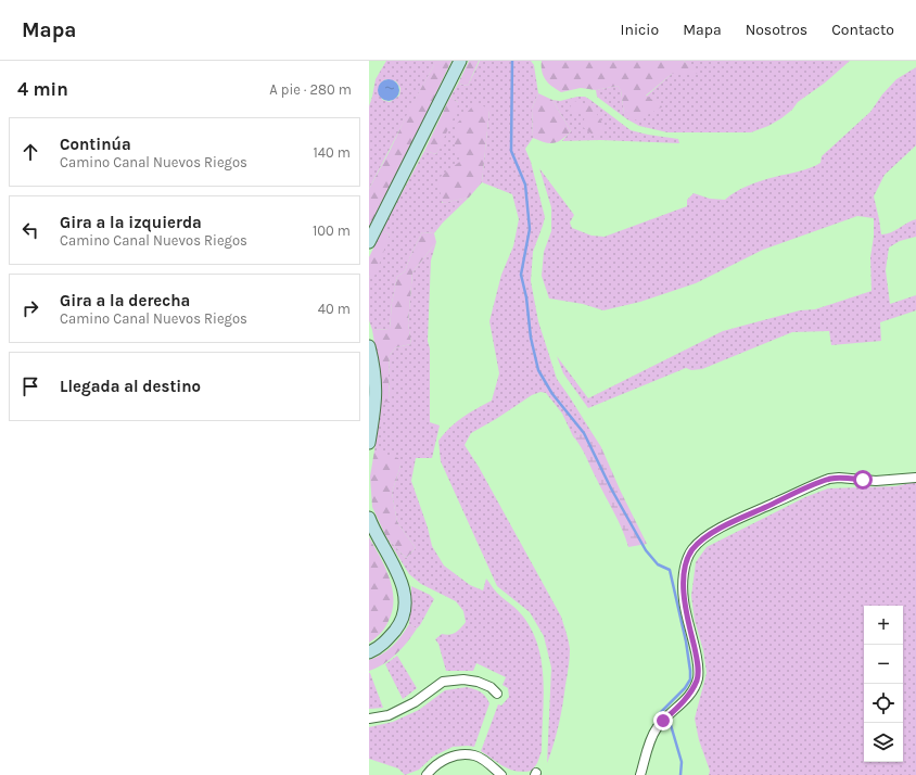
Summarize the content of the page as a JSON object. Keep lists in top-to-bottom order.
{
  "page": {
    "header": "Mapa",
    "nav": [
      "Inicio",
      "Mapa",
      "Nosotros",
      "Contacto"
    ],
    "heading": ["4 min", "A pie · 280 m"],
    "list": [
      ["Continúa", "Camino Canal Nuevos Riegos", "140 m"],
      ["Gira a la izquierda", "Camino Canal Nuevos Riegos", "100 m"],
      ["Gira a la derecha", "Camino Canal Nuevos Riegos", "40 m"],
      "Llegada al destino"
    ],
    "map_buttons": ["+", "−"]
  }
}
